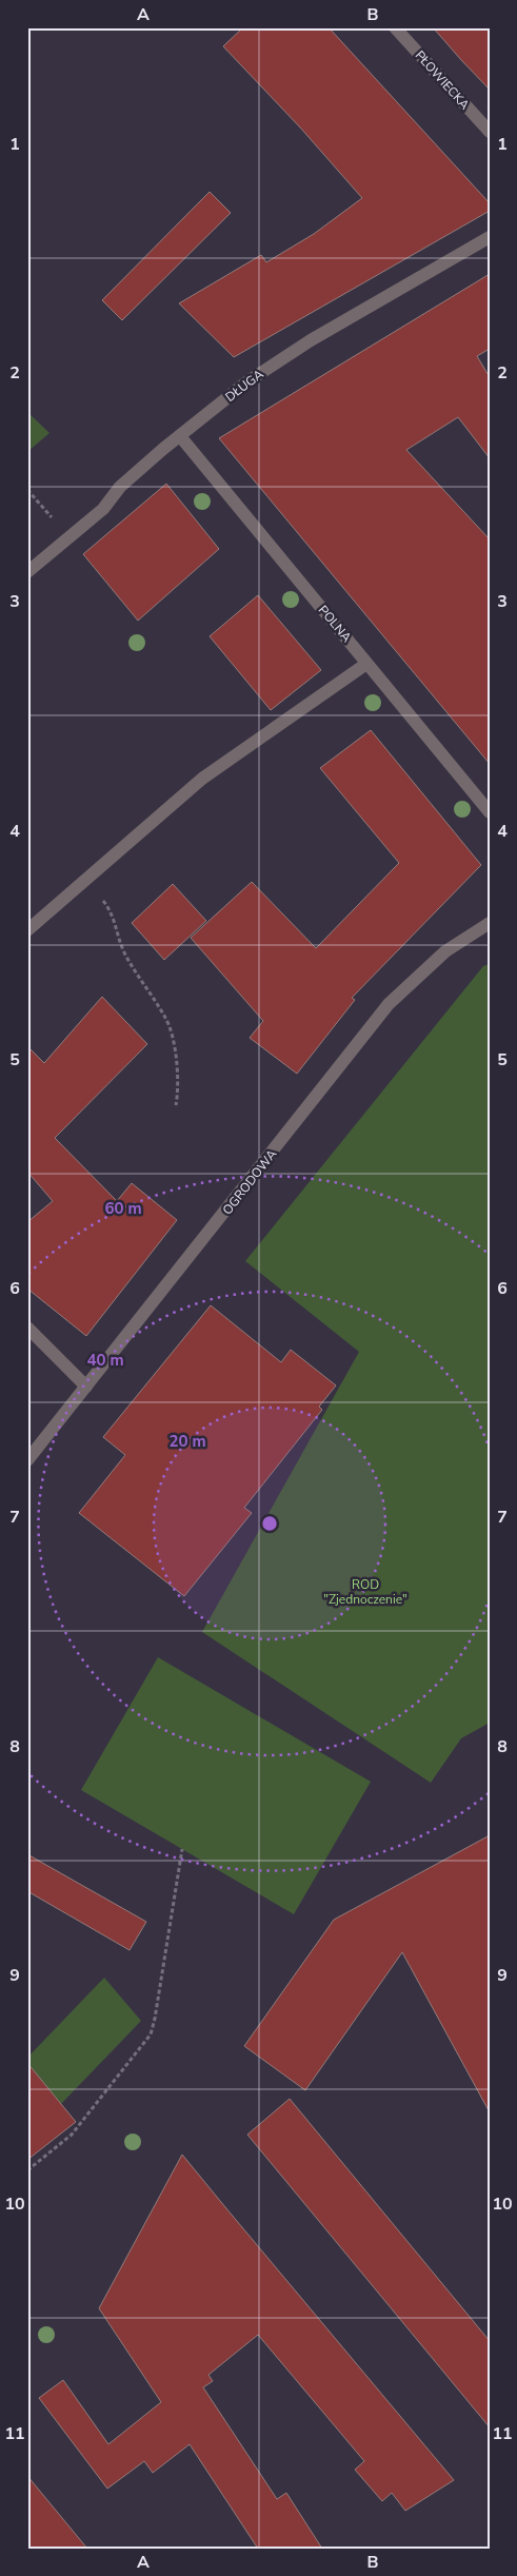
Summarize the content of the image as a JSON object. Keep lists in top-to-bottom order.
{
  "streets": {
    "street": [
      "PŁOWIECKA",
      "DŁUGA",
      "POLNA",
      "OGRODOWA"
    ]
  },
  "crossings": [
    ["DŁUGA", "POLNA"]
  ],
  "parks": ["ROD \"Zjednoczenie\""],
  "grid": {
    "columns": ["A", "B"],
    "rows": [
      "1",
      "2",
      "3",
      "4",
      "5",
      "6",
      "7",
      "8",
      "9",
      "10",
      "11"
    ]
  },
  "rings": ["60 m", "40 m", "20 m"]
}
